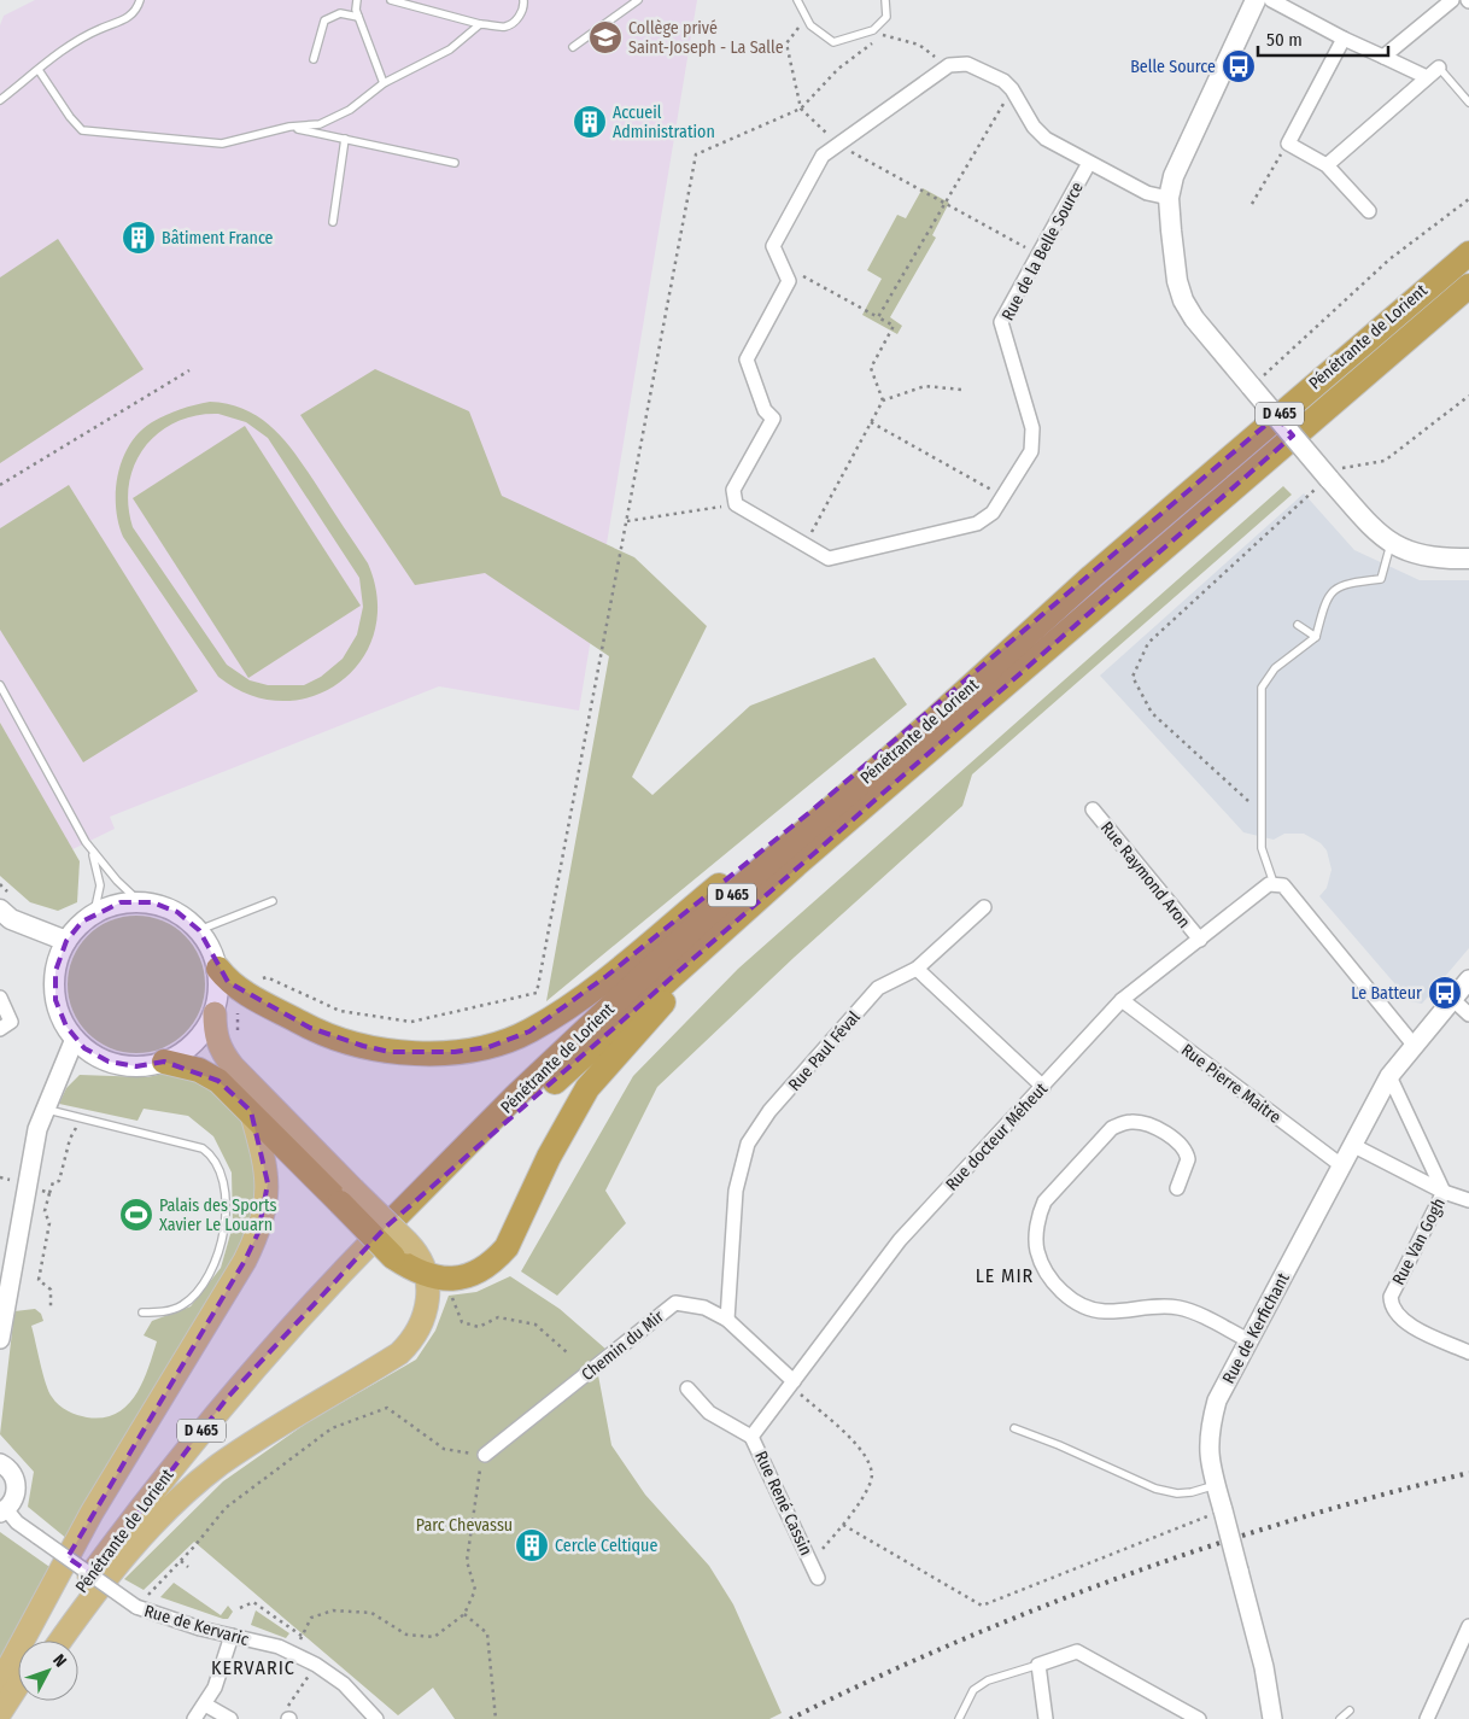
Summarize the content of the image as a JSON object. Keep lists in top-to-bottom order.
{
  "streets": {
    "highway": ["Pénétrante de Lorient", "D 465"],
    "street": [
      "Rue de la Belle Source",
      "Rue Raymond Aron",
      "Rue Paul Féval",
      "Rue Pierre Maitre",
      "Rue docteur Méheut",
      "Rue Van Gogh",
      "Rue de Kerfichant",
      "Chemin du Mir",
      "Rue René Cassin",
      "Rue de Kervaric"
    ]
  },
  "crossings": [
    ["Rue Raymond Aron", "Rue docteur Méheut"],
    ["Rue Paul Féval", "Chemin du Mir"],
    ["Rue Pierre Maitre", "Rue docteur Méheut"],
    ["Rue Pierre Maitre", "Rue de Kerfichant"],
    ["Rue docteur Méheut", "Chemin du Mir"],
    ["Rue docteur Méheut", "Rue René Cassin"]
  ],
  "districts": ["LE MIR", "KERVARIC"],
  "parks": ["Parc Chevassu"],
  "places": {
    "school or university": ["Collège privé Saint-Joseph - La Salle"],
    "bus stop": ["Belle Source", "Le Batteur"],
    "building": ["Accueil Administration", "Bâtiment France", "Cercle Celtique"],
    "sports": ["Palais des Sports Xavier Le Louarn"]
  },
  "scale_bar": "50 m",
  "north": "top right"
}
